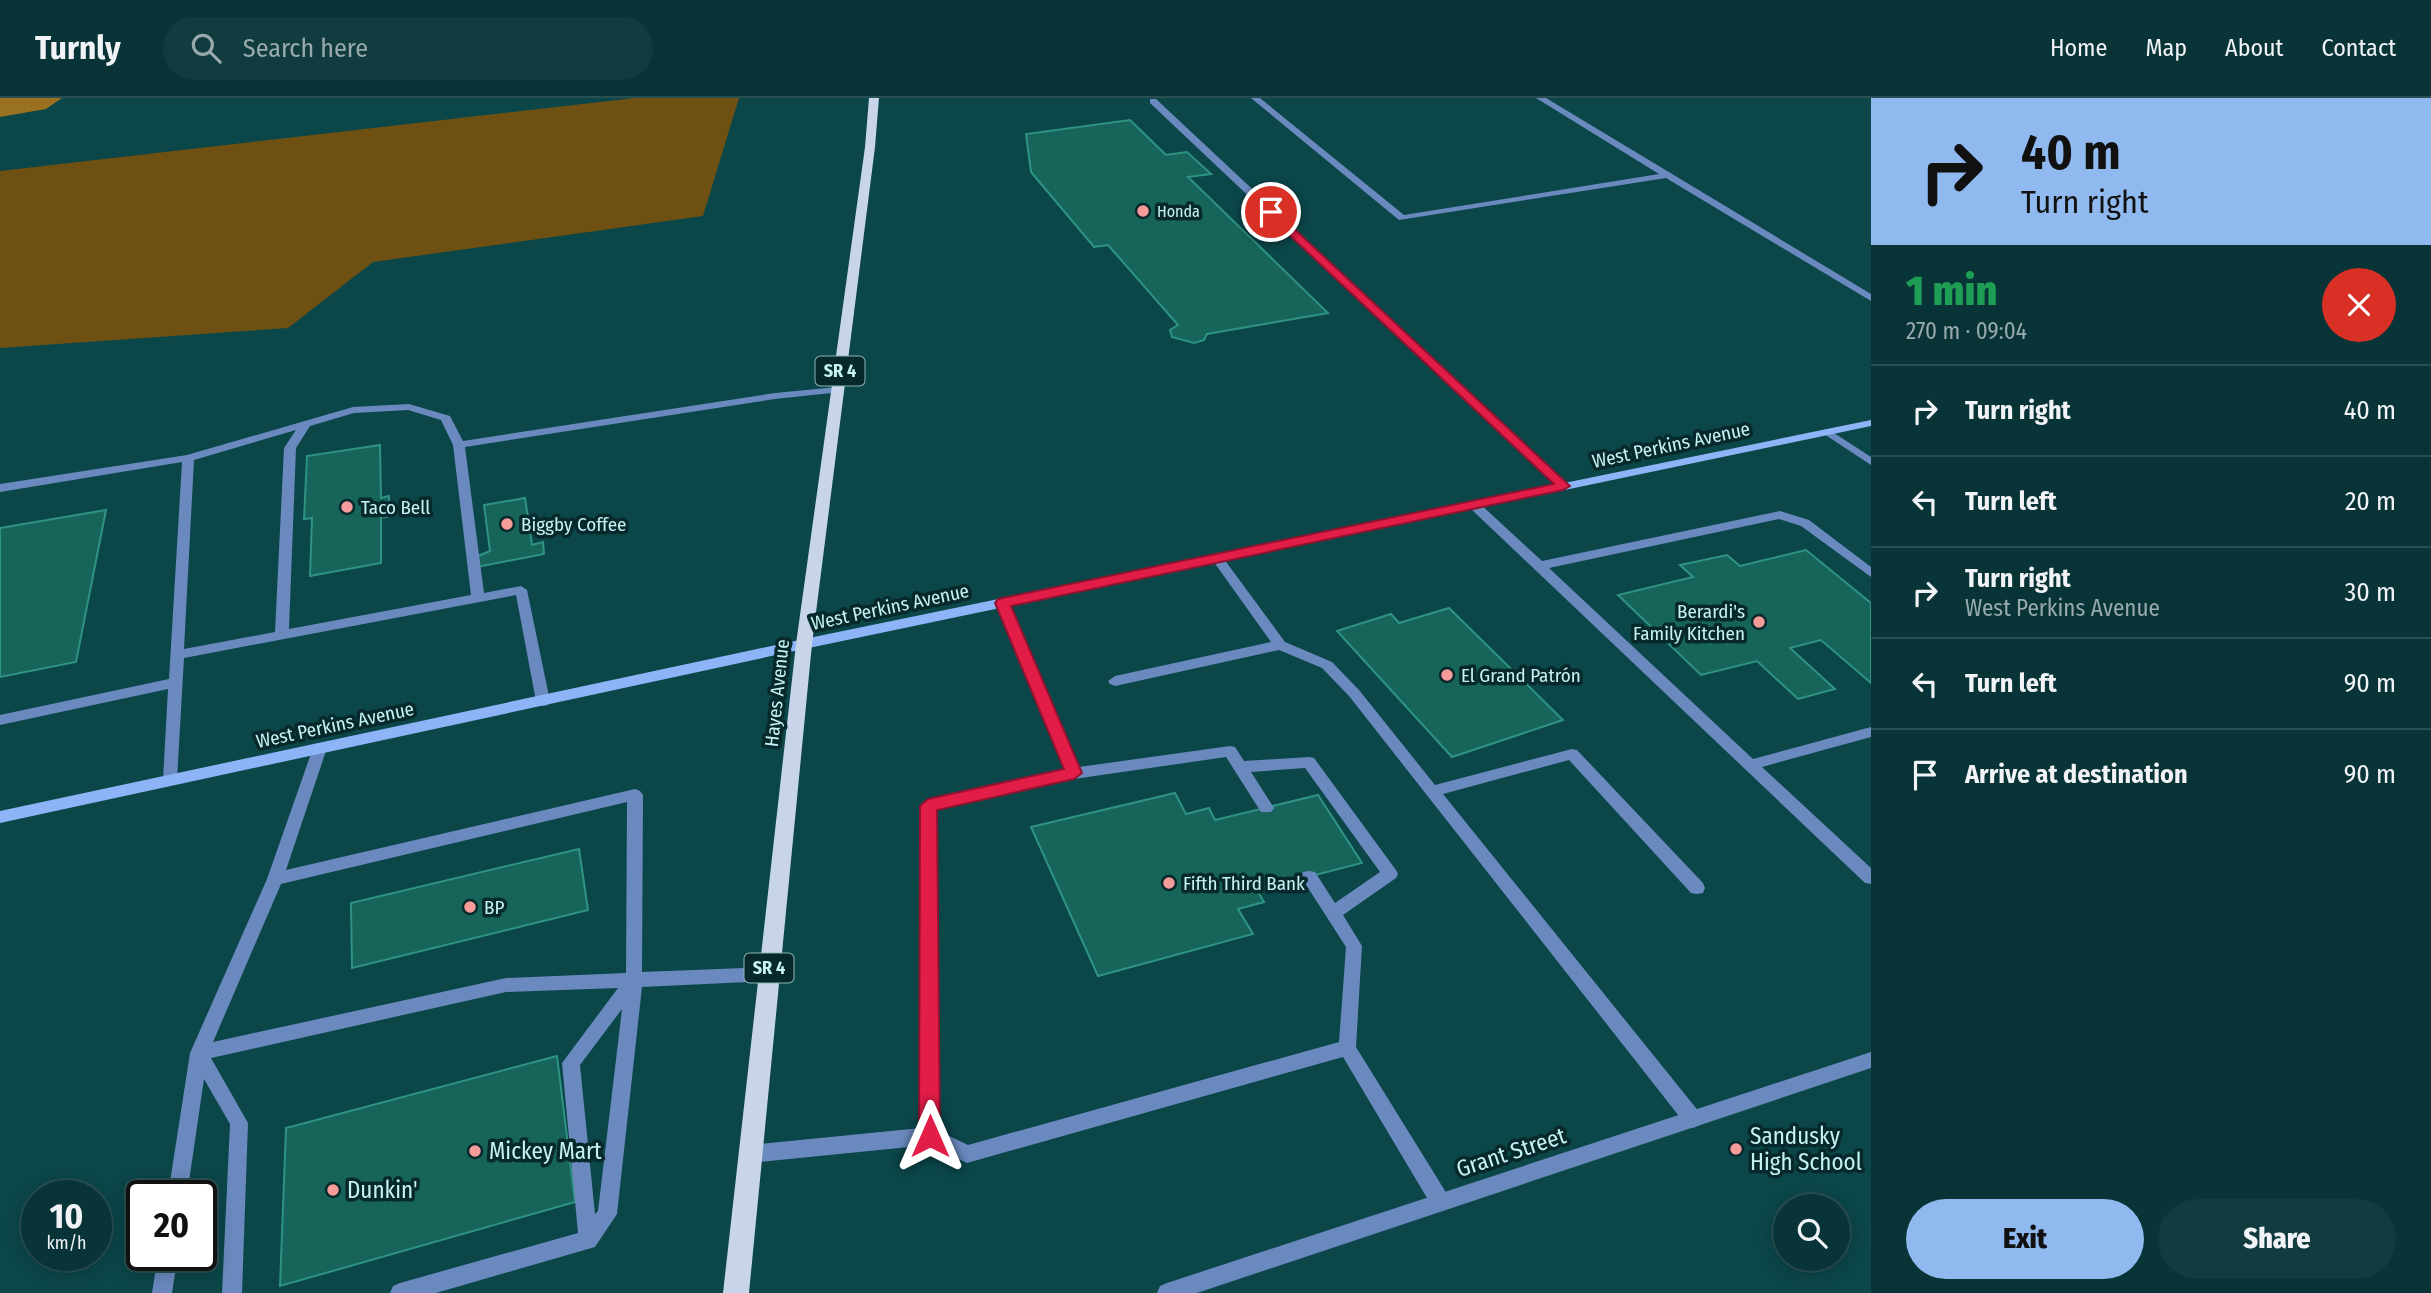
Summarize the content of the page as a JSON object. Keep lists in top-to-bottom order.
{
  "streets": {
    "main road": ["SR 4", "West Perkins Avenue", "Hayes Avenue"],
    "street": ["Grant Street"]
  },
  "crossings": [
    ["West Perkins Avenue", "Hayes Avenue"]
  ],
  "places": [
    "Honda",
    "Taco Bell",
    "Biggby Coffee",
    "Berardi's Family Kitchen",
    "El Grand Patrón",
    "Fifth Third Bank",
    "BP",
    "Sandusky High School",
    "Mickey Mart",
    "Dunkin'"
  ],
  "page": {
    "header": "Turnly",
    "search": "Search here",
    "nav": [
      "Home",
      "Map",
      "About",
      "Contact"
    ],
    "turn": ["40 m", "Turn right"],
    "heading": ["1 min", "270 m · 09:04"],
    "list": [
      {
        "name": "Turn right",
        "value": "40 m"
      },
      {
        "name": "Turn left",
        "value": "20 m"
      },
      {
        "name": "Turn right",
        "note": "West Perkins Avenue",
        "value": "30 m"
      },
      {
        "name": "Turn left",
        "value": "90 m"
      },
      {
        "name": "Arrive at destination",
        "value": "90 m"
      }
    ],
    "speed": "10 km/h",
    "limit": "20",
    "buttons": ["Exit", "Share"]
  }
}
